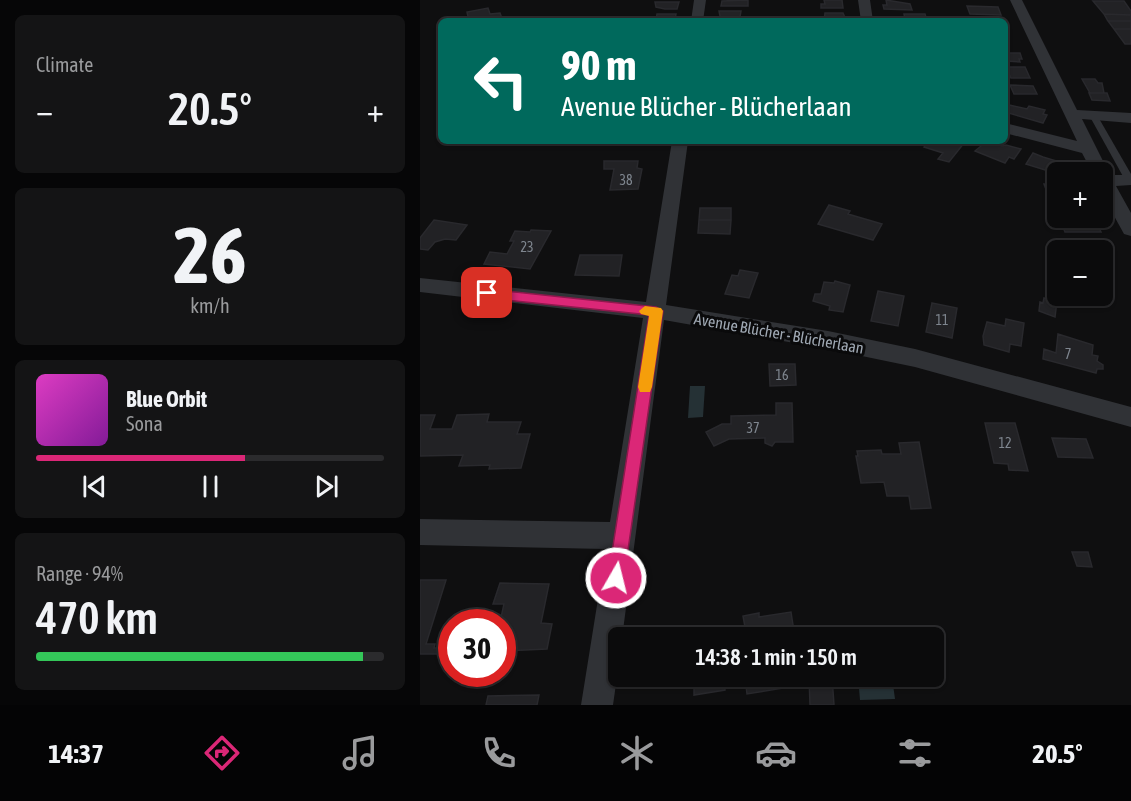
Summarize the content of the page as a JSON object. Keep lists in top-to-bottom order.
{
  "streets": {
    "street": ["Avenue Blücher - Blücherlaan"]
  },
  "house_numbers": [
    "38",
    "23",
    "11",
    "7",
    "16",
    "37",
    "12"
  ],
  "page": {
    "tile": [
      "Climate",
      ["26", "km/h"],
      ["Range · 94%", "470 km"]
    ],
    "turn": ["90 m", "Avenue Blücher - Blücherlaan"],
    "heat": ["−", "20.5°", "+"],
    "map_buttons": ["+", "−"],
    "song": ["Blue Orbit", "Sona"],
    "limit": "30",
    "trip": "14:38 · 1 min · 150 m",
    "tabs": ["14:37", "20.5°"]
  }
}
